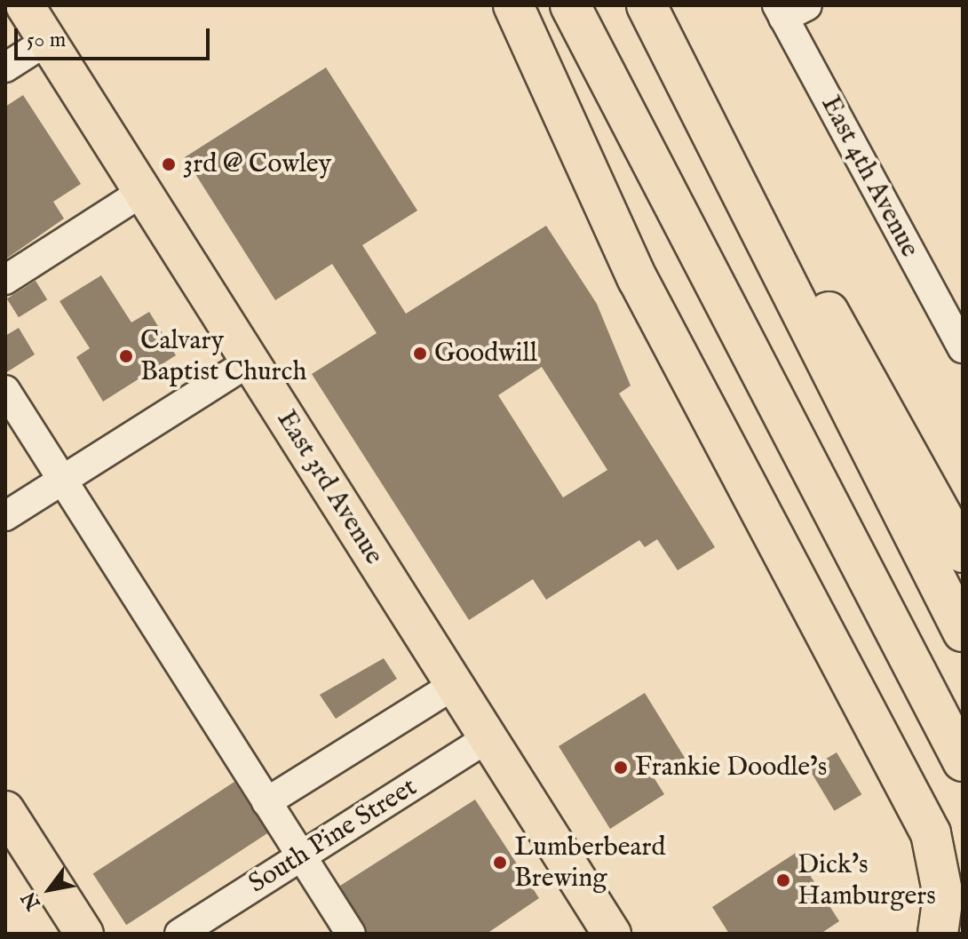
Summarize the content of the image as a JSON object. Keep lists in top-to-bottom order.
{
  "streets": {
    "main road": ["East 3rd Avenue"],
    "street": ["East 4th Avenue", "South Pine Street"]
  },
  "crossings": [
    ["East 3rd Avenue", "South Pine Street"]
  ],
  "places": [
    "3rd @ Cowley",
    "Goodwill",
    "Calvary Baptist Church",
    "Frankie Doodle’s",
    "Lumberbeard Brewing",
    "Dick's Hamburgers"
  ],
  "scale_bar": "50 m",
  "north": "bottom left"
}
